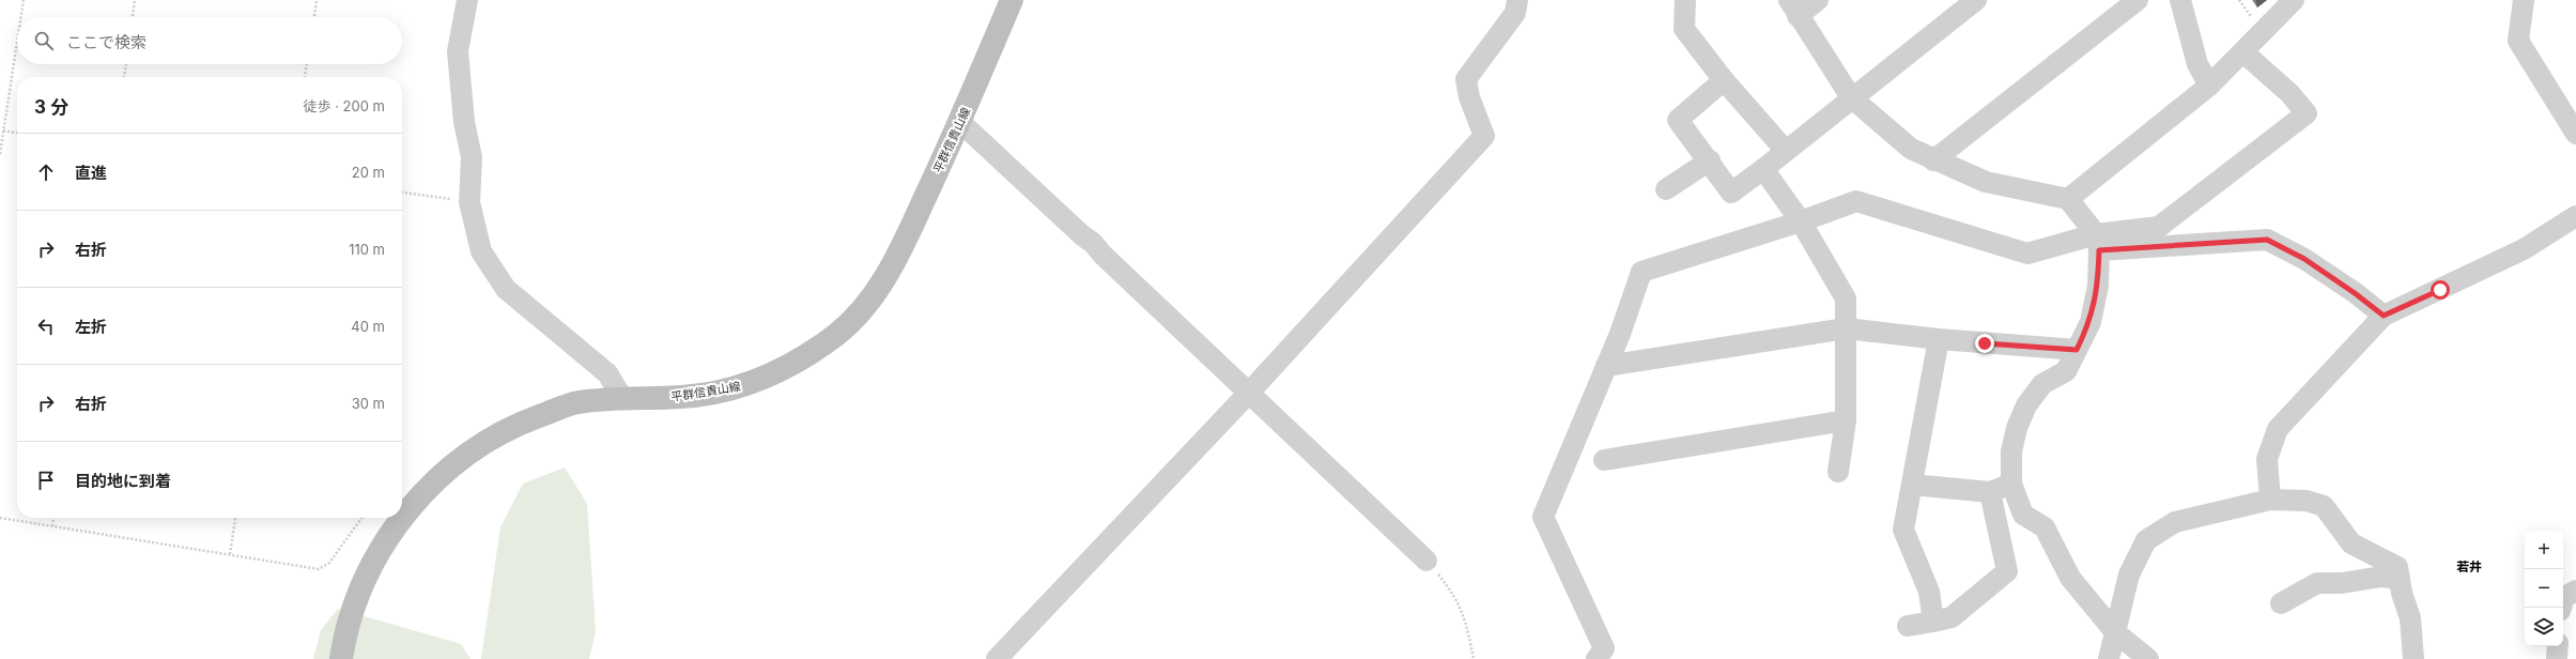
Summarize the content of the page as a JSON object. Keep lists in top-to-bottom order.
{
  "streets": {
    "main road": ["平群信貴山線"]
  },
  "districts": ["若井"],
  "page": {
    "search": "ここで検索",
    "heading": ["3 分", "徒歩 · 200 m"],
    "list": [
      ["直進", "20 m"],
      ["右折", "110 m"],
      ["左折", "40 m"],
      ["右折", "30 m"],
      "目的地に到着"
    ],
    "map_buttons": ["+", "−"]
  }
}
